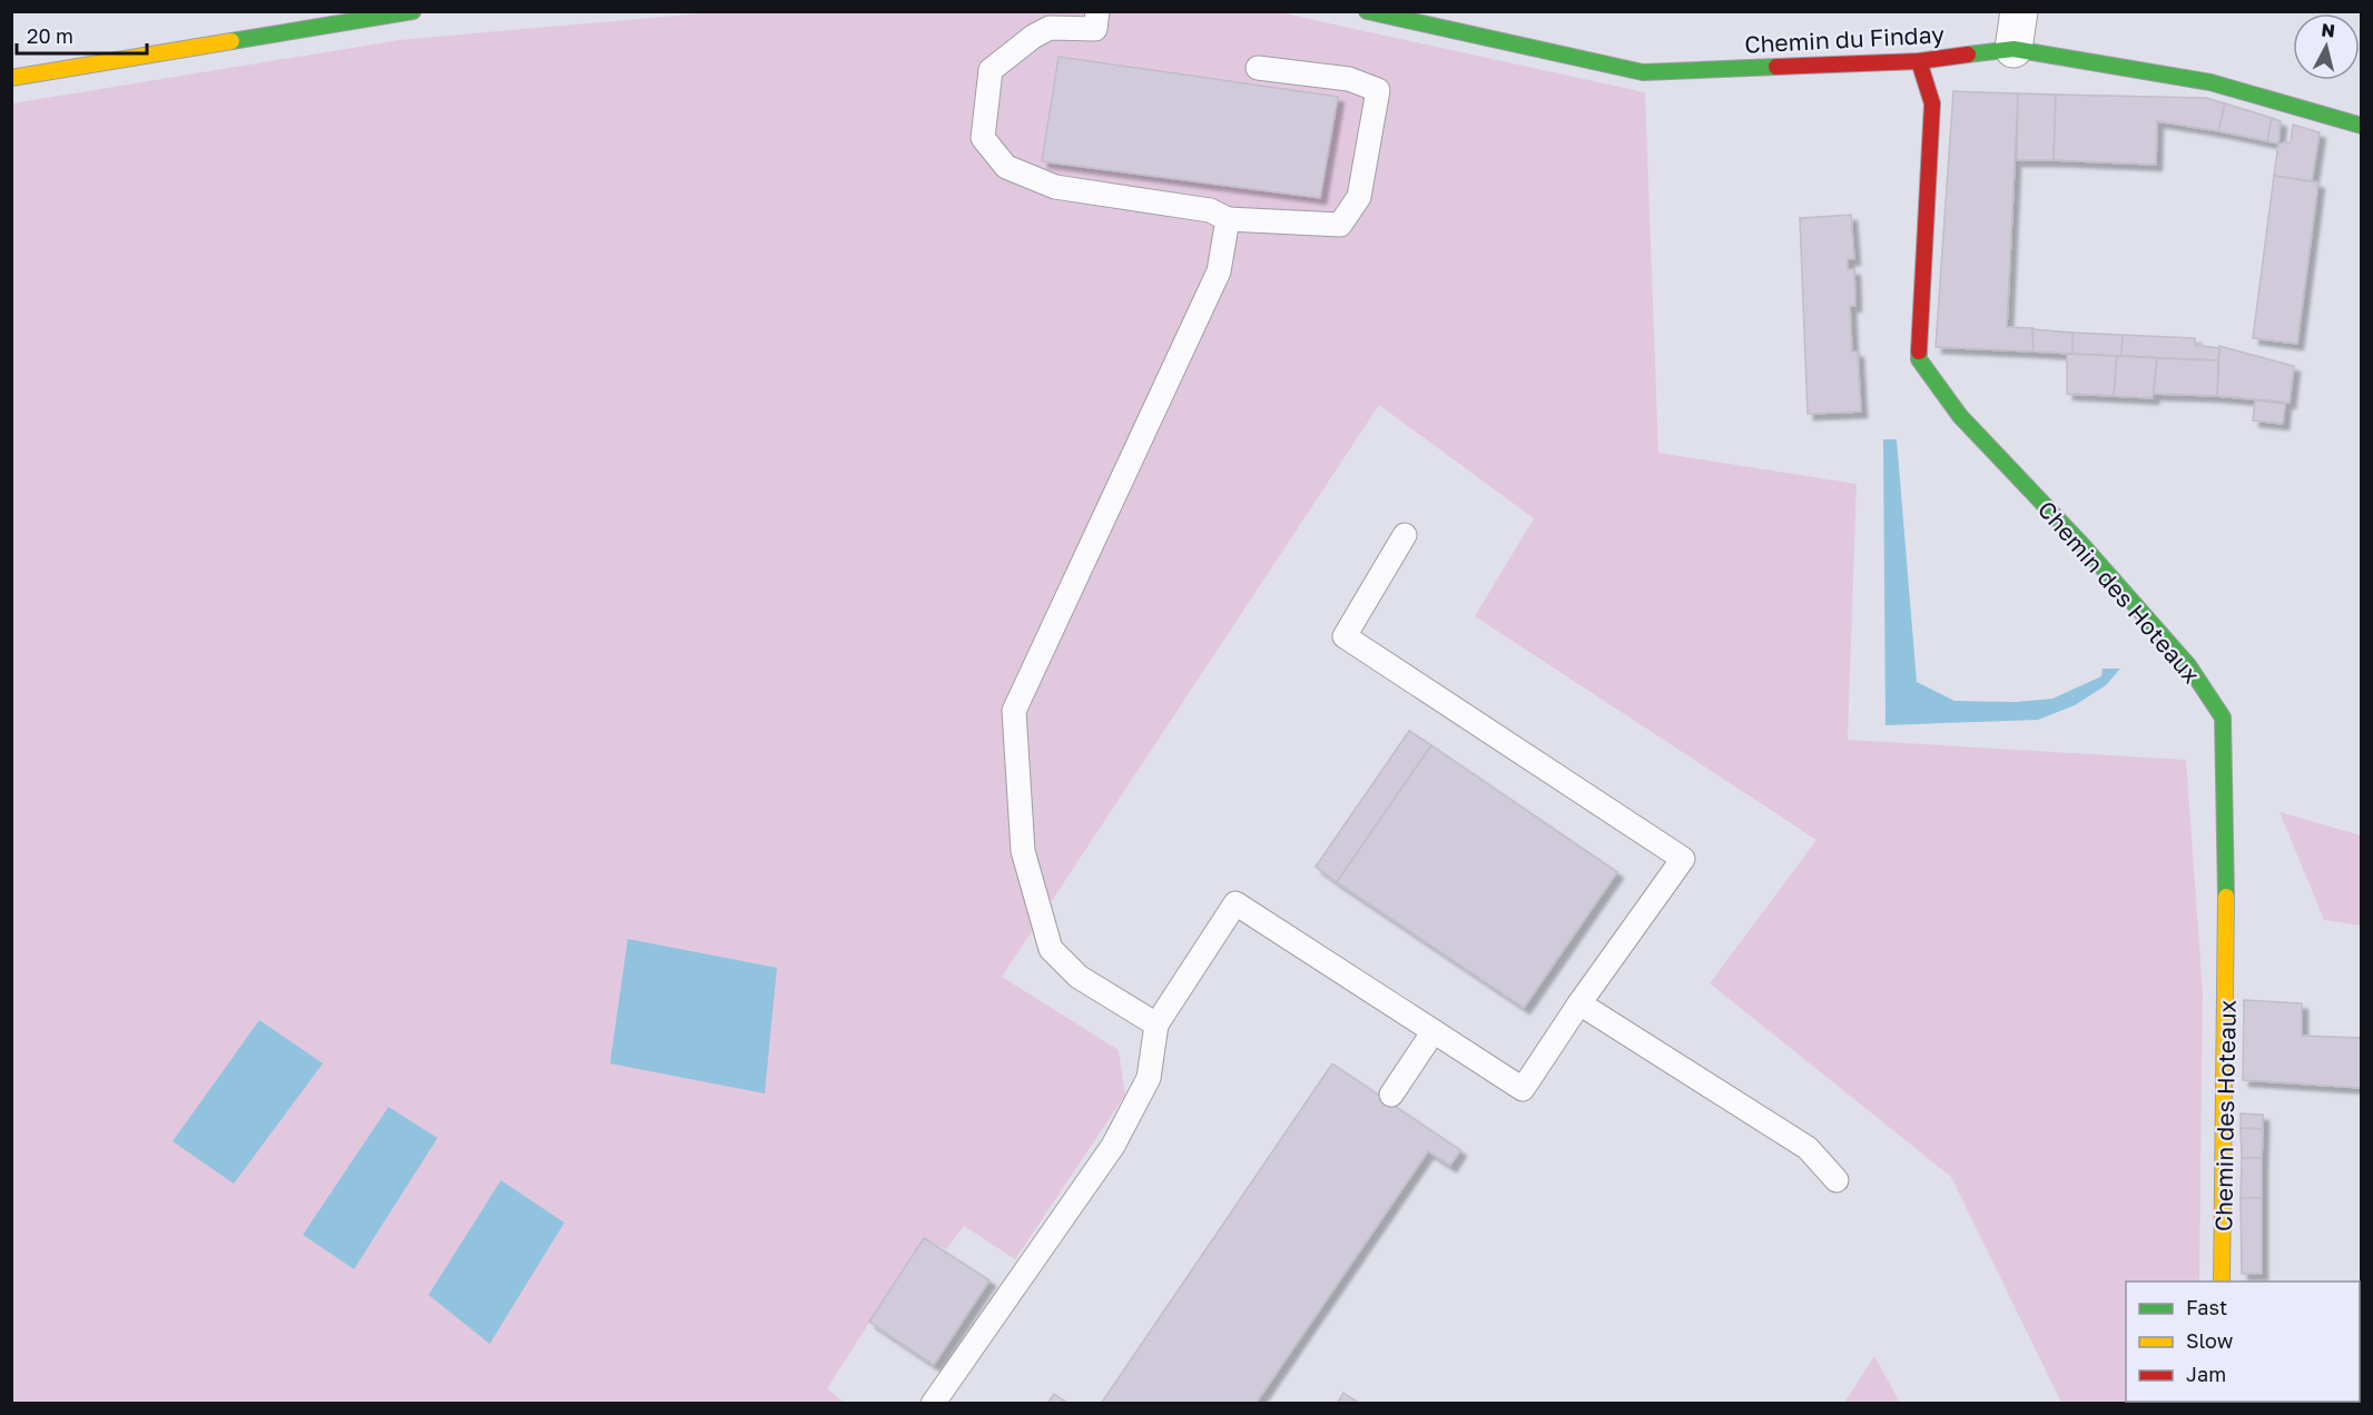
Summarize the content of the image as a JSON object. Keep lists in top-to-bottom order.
{
  "streets": {
    "street": ["Chemin du Finday", "Chemin des Hoteaux"]
  },
  "crossings": [
    ["Chemin du Finday", "Chemin des Hoteaux"]
  ],
  "legend": ["Fast", "Slow", "Jam"],
  "scale_bar": "20 m",
  "north": "top"
}
